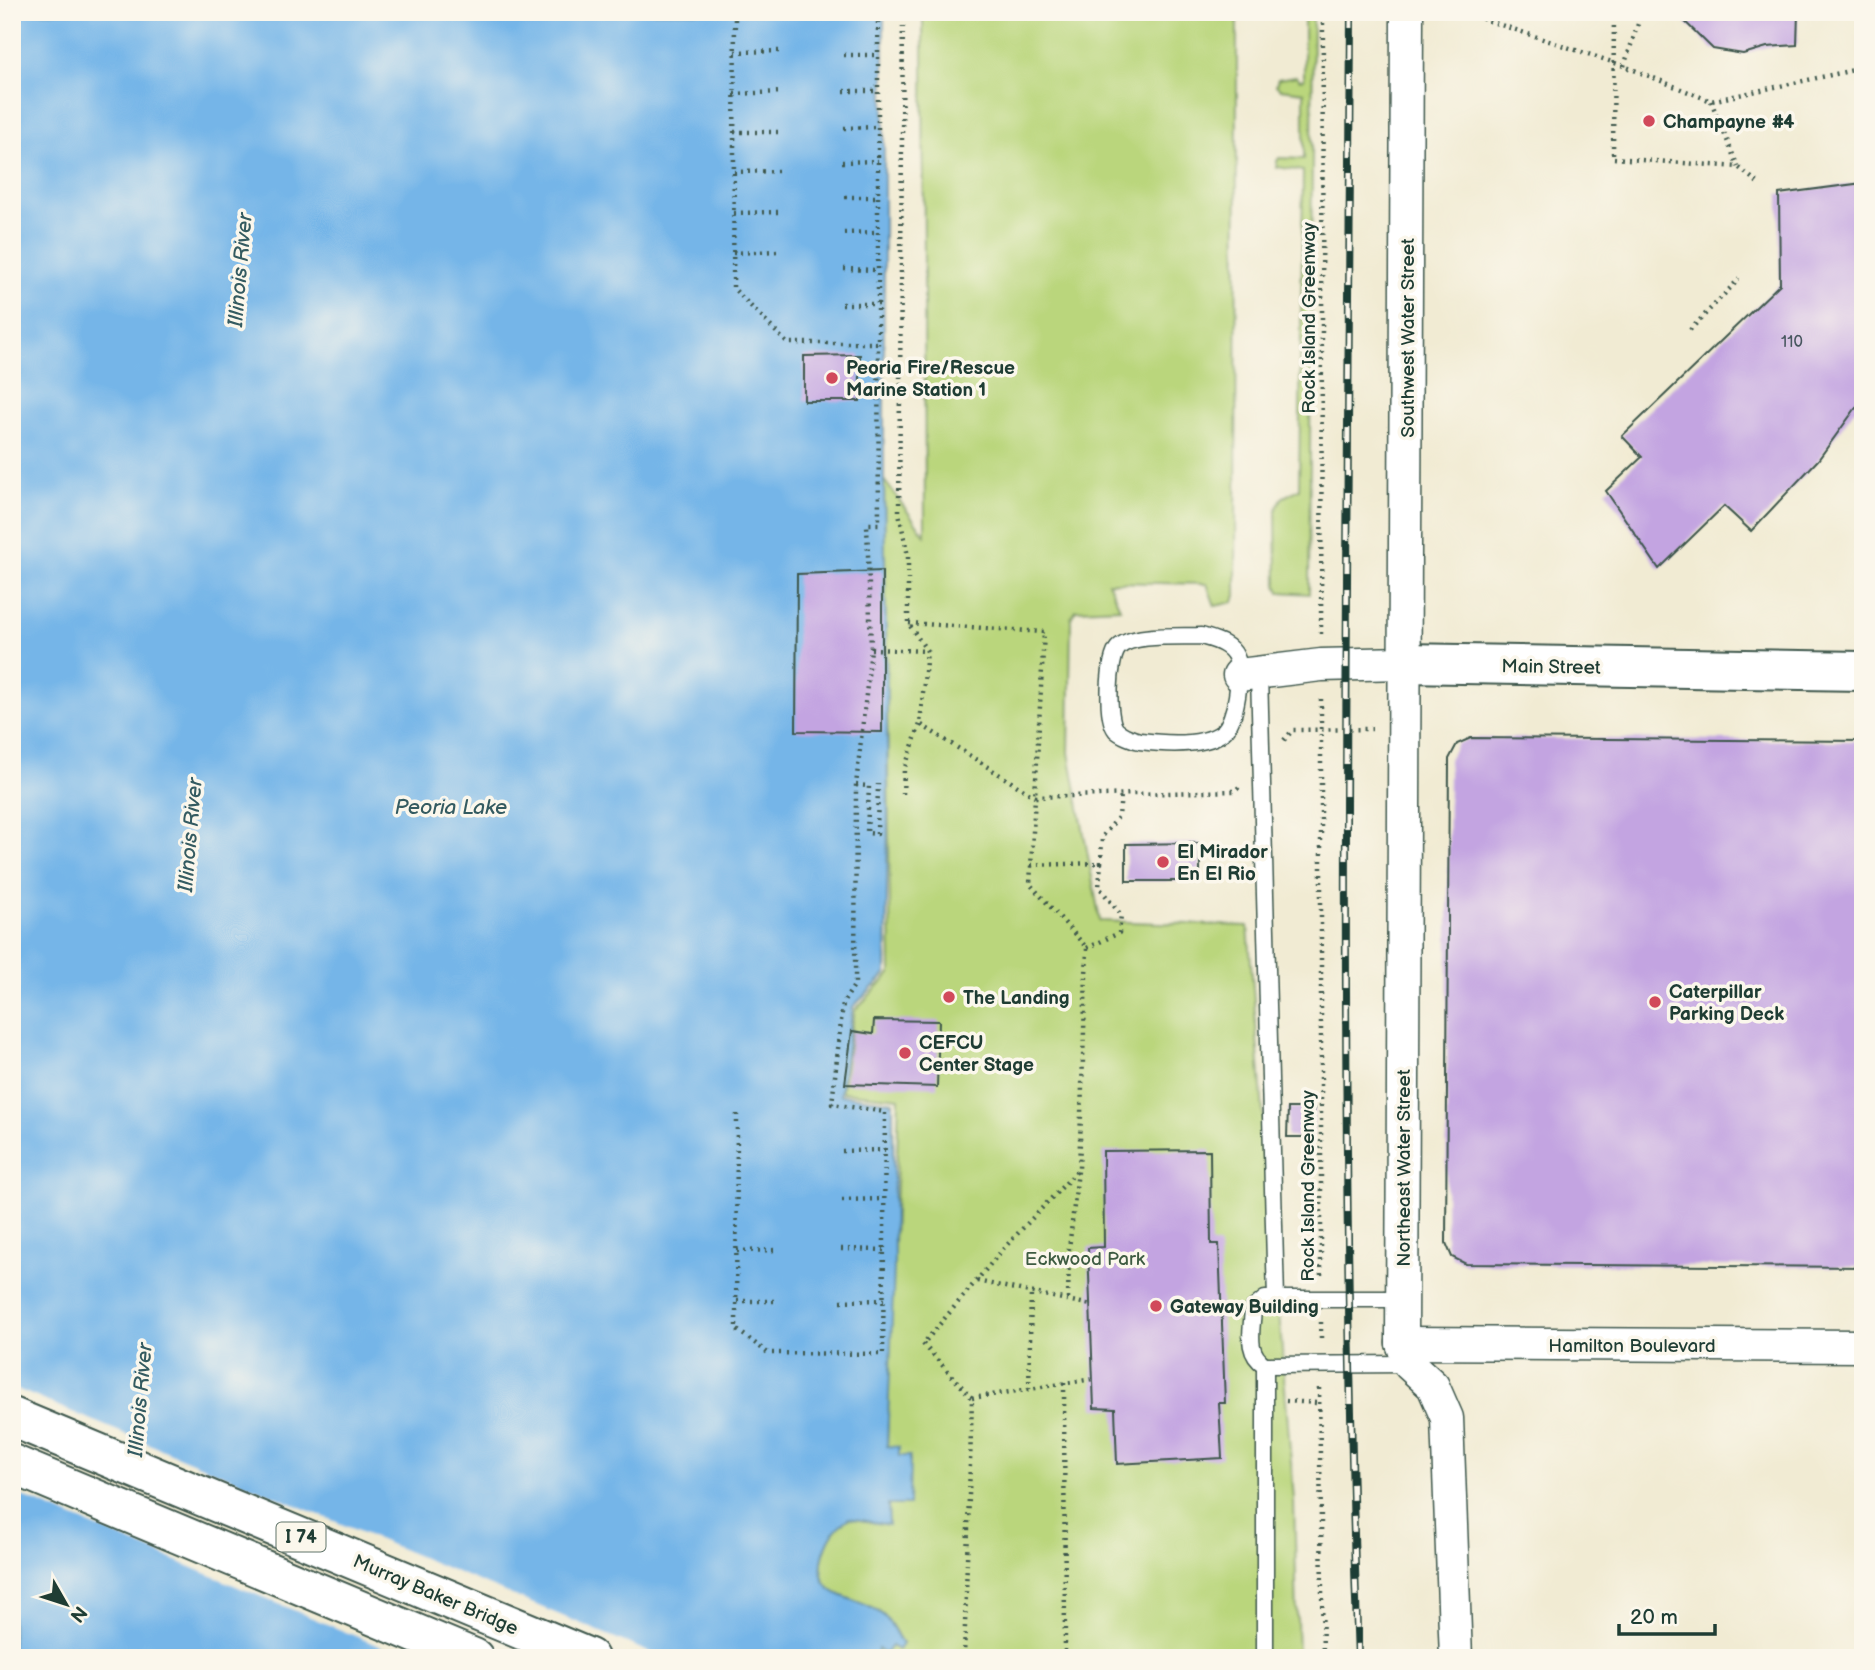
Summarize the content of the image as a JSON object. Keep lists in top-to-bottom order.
{
  "streets": {
    "main road": ["Main Street", "I 74", "Murray Baker Bridge"],
    "street": ["Southwest Water Street", "Northeast Water Street", "Hamilton Boulevard"],
    "path": ["Rock Island Greenway"]
  },
  "crossings": [
    ["Southwest Water Street", "Main Street"],
    ["Southwest Water Street", "Northeast Water Street"],
    ["Main Street", "Northeast Water Street"],
    ["Northeast Water Street", "Hamilton Boulevard"]
  ],
  "water": ["Illinois River", "Peoria Lake"],
  "parks": ["Eckwood Park"],
  "places": [
    "Champayne #4",
    "Peoria Fire/Rescue Marine Station 1",
    "El Mirador En El Rio",
    "The Landing",
    "Caterpillar Parking Deck",
    "CEFCU Center Stage",
    "Gateway Building"
  ],
  "house_numbers": ["110"],
  "scale_bar": "20 m",
  "north": "bottom right"
}
